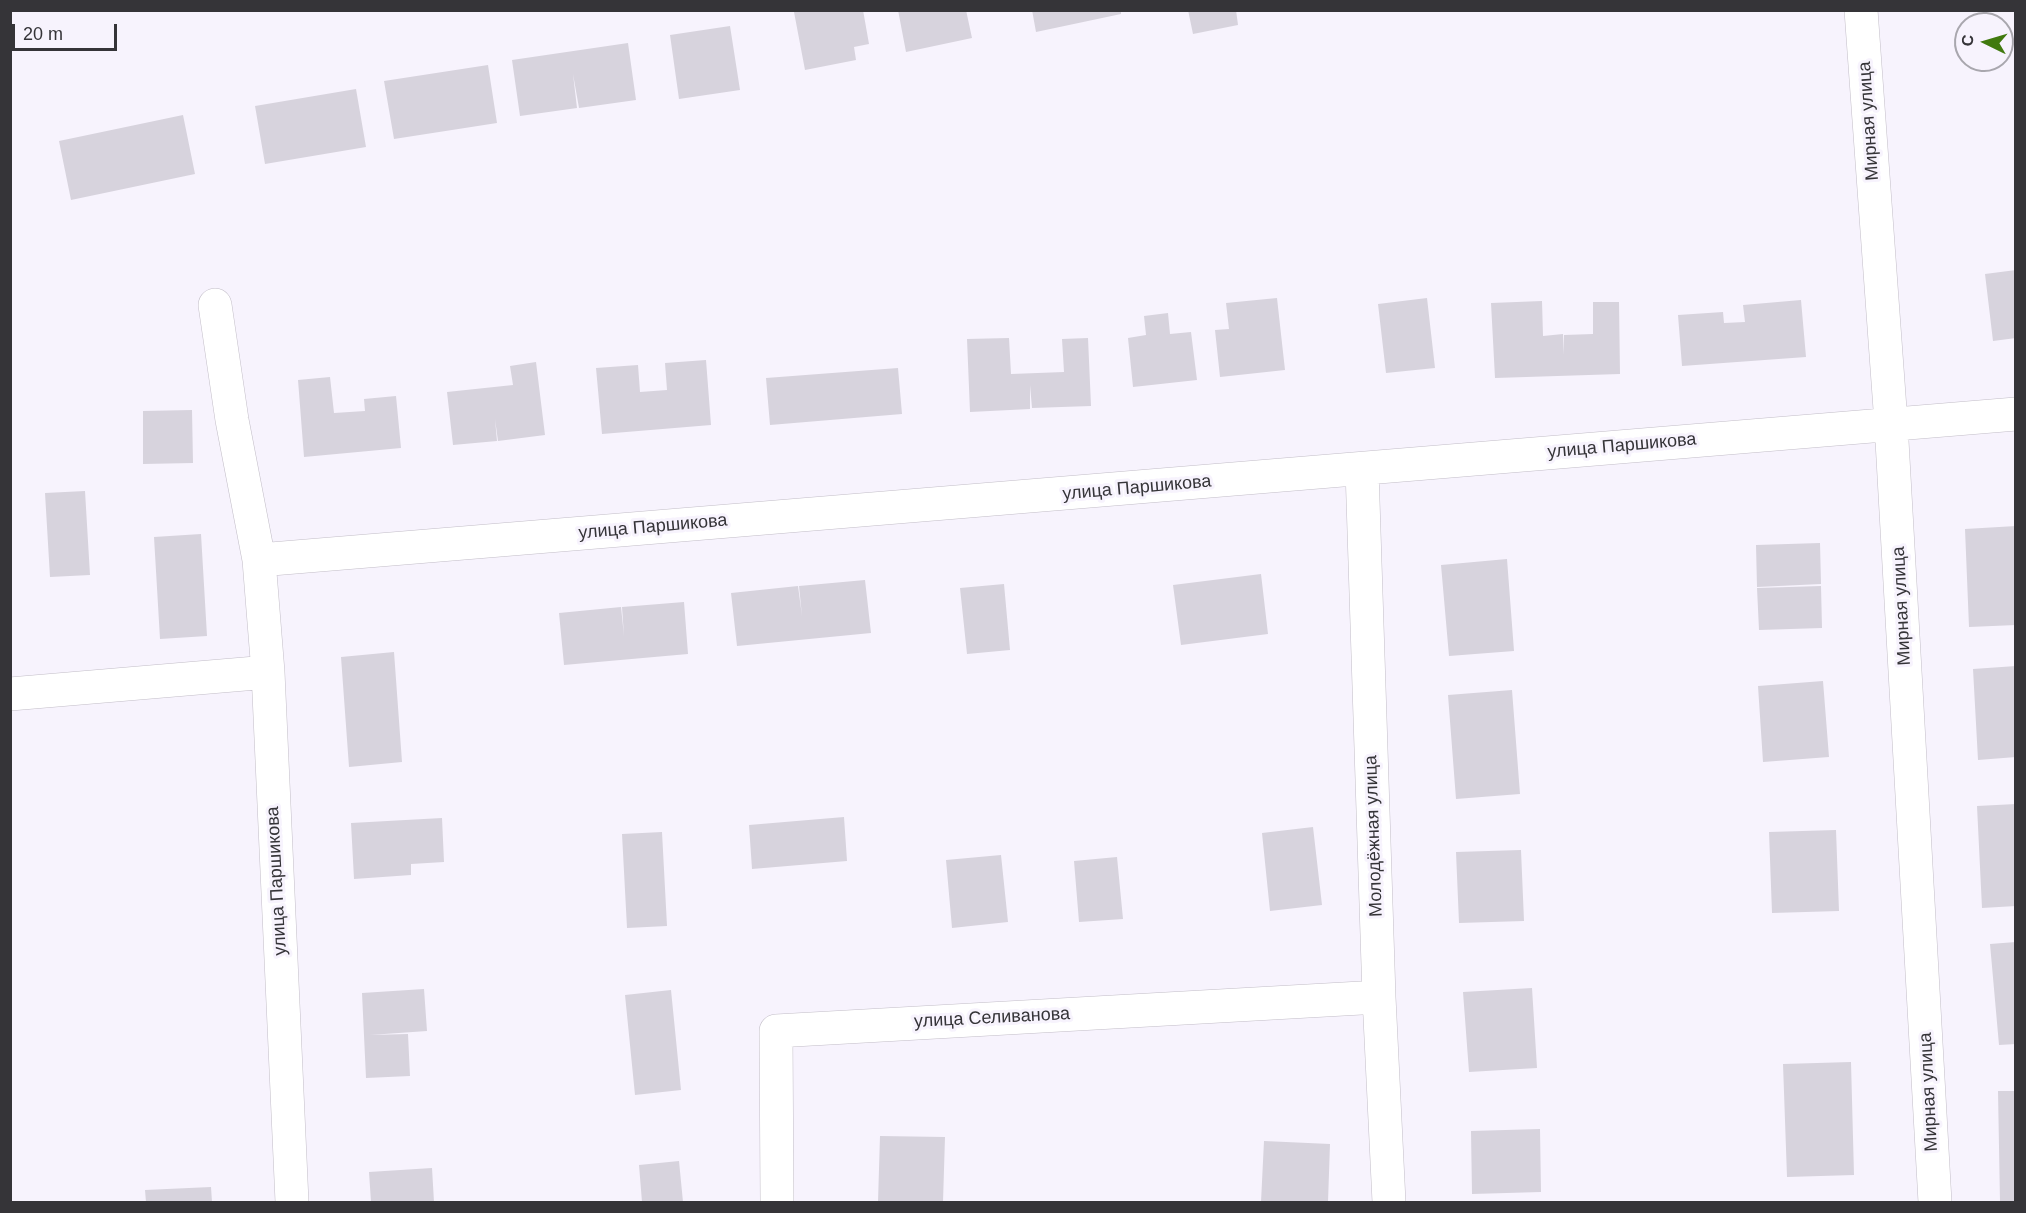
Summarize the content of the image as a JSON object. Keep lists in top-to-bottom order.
{
  "streets": {
    "street": [
      "Мирная улица",
      "улица Паршикова",
      "Молодёжная улица",
      "улица Селиванова"
    ]
  },
  "crossings": [
    ["Мирная улица", "улица Паршикова"],
    ["улица Паршикова", "Молодёжная улица"],
    ["Молодёжная улица", "улица Селиванова"]
  ],
  "scale_bar": "20 m",
  "north": "left"
}
